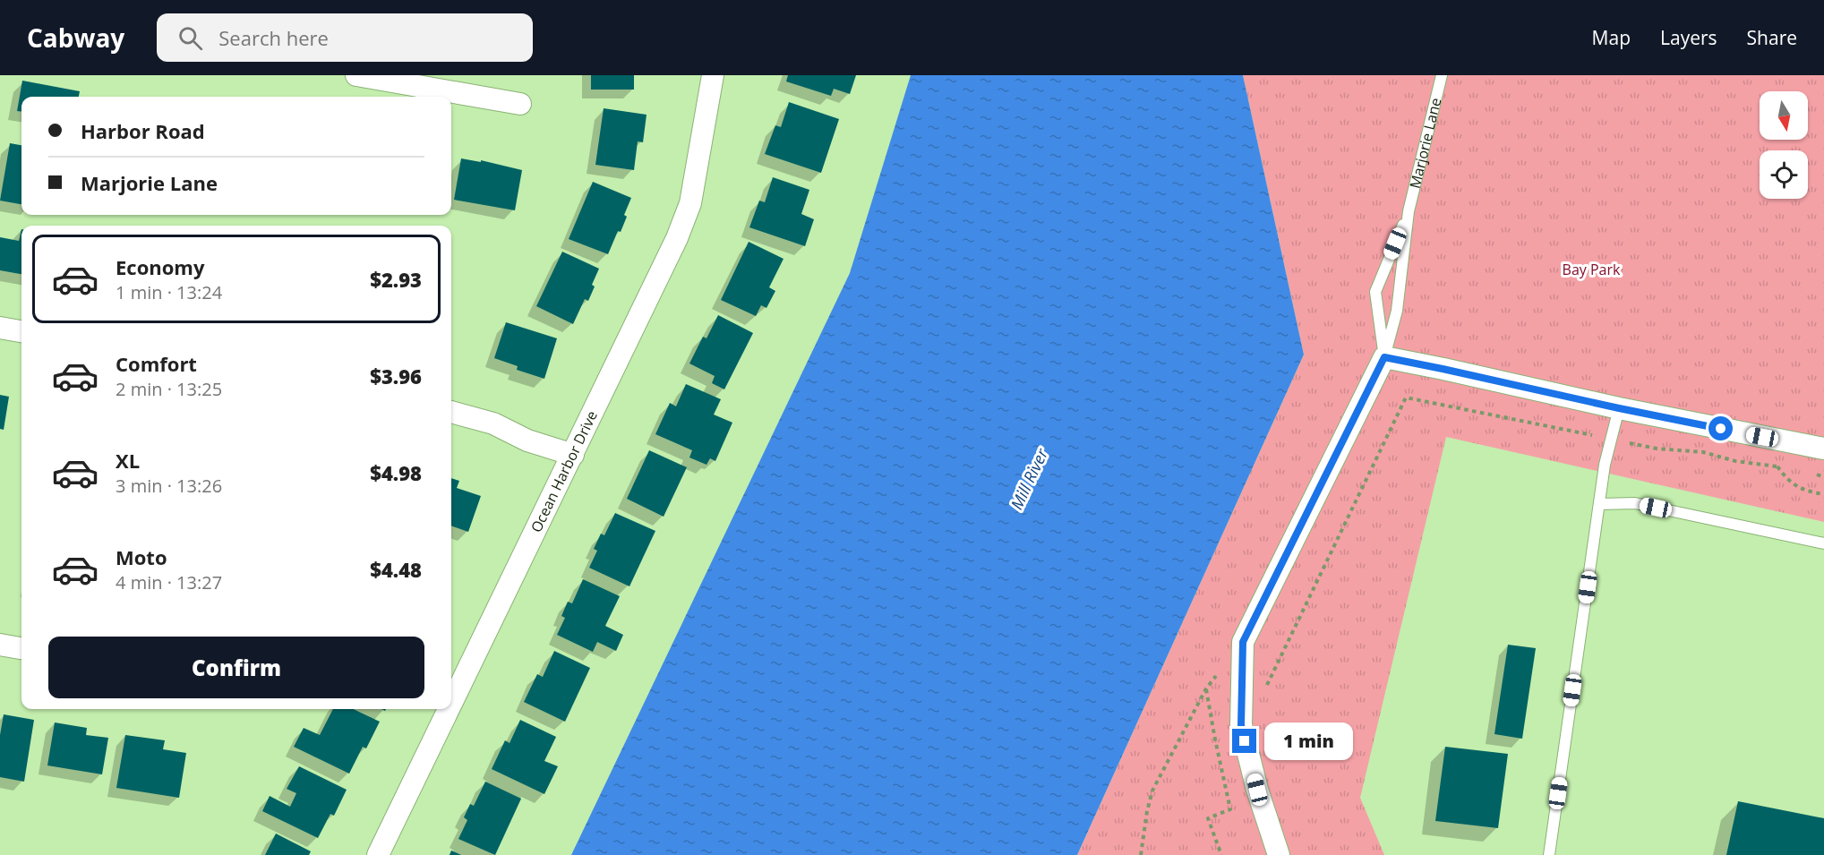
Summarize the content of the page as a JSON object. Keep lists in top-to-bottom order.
{
  "streets": {
    "street": ["Marjorie Lane", "Ocean Harbor Drive"]
  },
  "water": ["Mill River"],
  "parks": ["Bay Park"],
  "north": "bottom",
  "page": {
    "header": "Cabway",
    "search": "Search here",
    "nav": ["Map", "Layers", "Share"],
    "banner": ["Harbor Road", "Marjorie Lane"],
    "list": [
      {
        "name": "Economy",
        "note": "1 min · 13:24",
        "value": "$2.93"
      },
      {
        "name": "Comfort",
        "note": "2 min · 13:25",
        "value": "$3.96"
      },
      {
        "name": "XL",
        "note": "3 min · 13:26",
        "value": "$4.98"
      },
      {
        "name": "Moto",
        "note": "4 min · 13:27",
        "value": "$4.48"
      }
    ],
    "buttons": "Confirm",
    "bubble": "1 min"
  }
}
